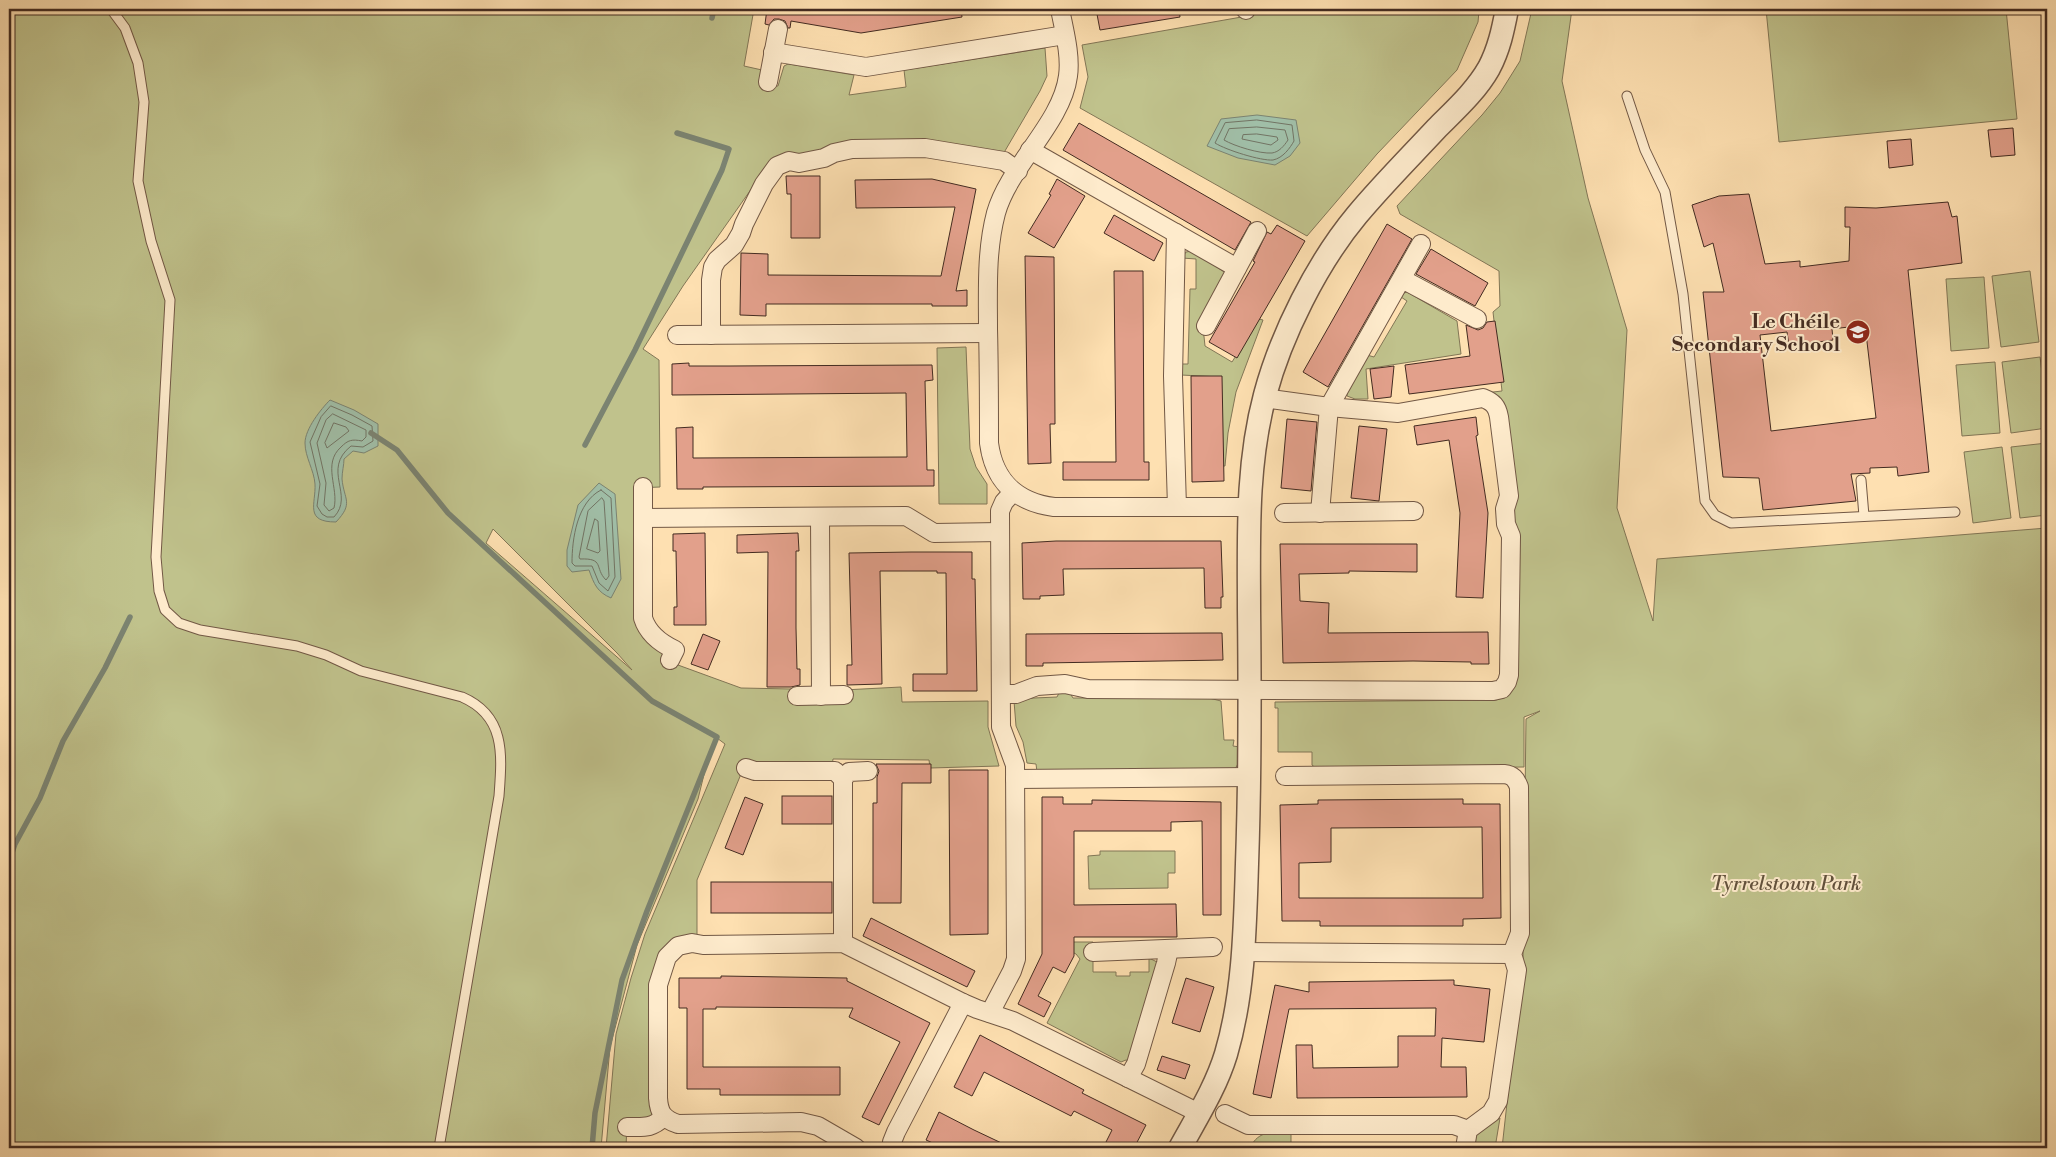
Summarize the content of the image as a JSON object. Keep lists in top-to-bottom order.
{
  "parks": ["Tyrrelstown Park"],
  "places": {
    "school or university": ["Le Chéile Secondary School"]
  }
}
